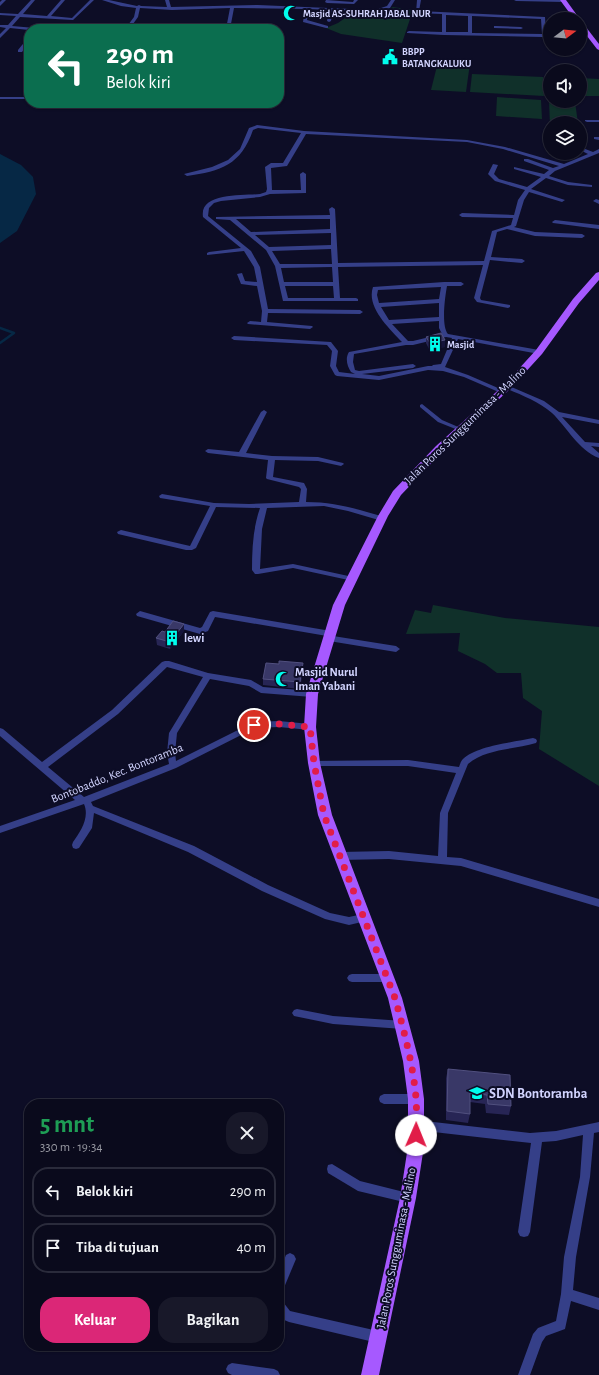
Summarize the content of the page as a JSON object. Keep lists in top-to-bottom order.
{
  "streets": {
    "main road": ["Jalan Poros Sungguminasa - Malino"],
    "street": ["Bontobaddo, Kec. Bontoramba"]
  },
  "crossings": [
    ["Jalan Poros Sungguminasa - Malino", "Bontobaddo, Kec. Bontoramba"]
  ],
  "places": {
    "mosque": ["Masjid AS-SUHRAH JABAL NUR", "Masjid Nurul Iman Yabani"],
    "public building": ["BBPP BATANGKALUKU"],
    "building": ["Masjid", "lewi"],
    "school or university": ["SDN Bontoramba"]
  },
  "north": "right",
  "page": {
    "turn": ["290 m", "Belok kiri"],
    "heading": ["5 mnt", "330 m · 19:34"],
    "list": [
      {
        "name": "Belok kiri",
        "value": "290 m"
      },
      {
        "name": "Tiba di tujuan",
        "value": "40 m"
      }
    ],
    "buttons": ["Keluar", "Bagikan"]
  }
}
